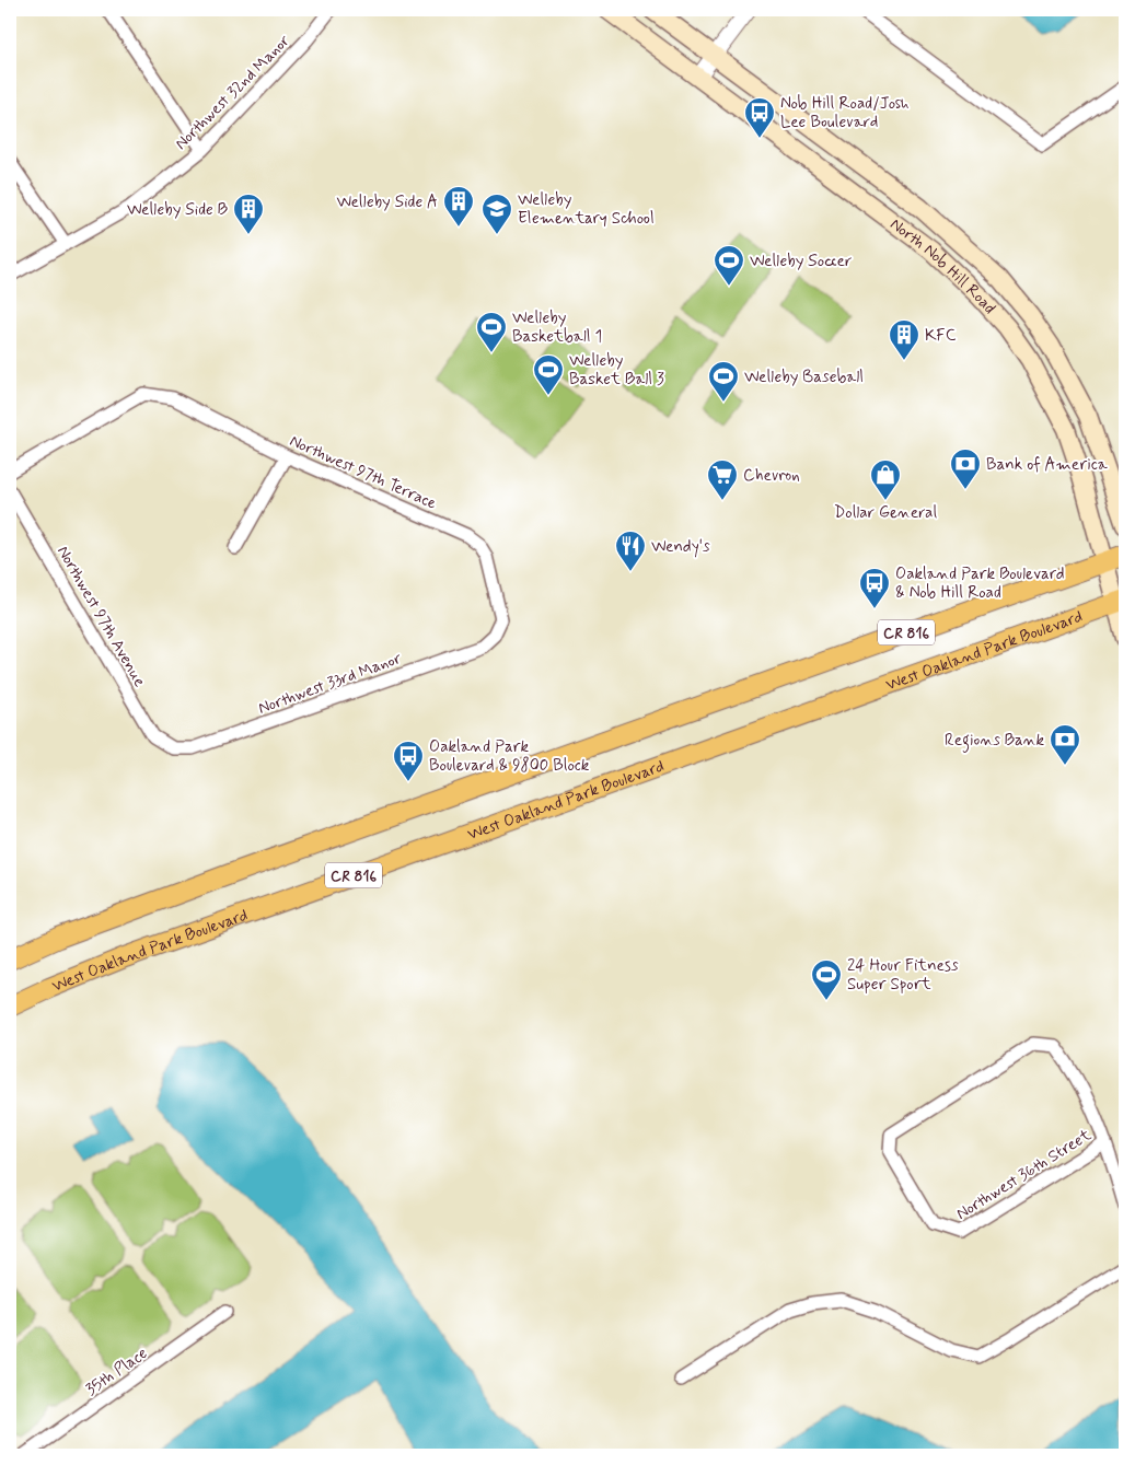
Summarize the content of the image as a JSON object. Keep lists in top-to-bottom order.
{
  "streets": {
    "main road": ["North Nob Hill Road", "CR 816", "West Oakland Park Boulevard"],
    "street": [
      "Northwest 32nd Manor",
      "Northwest 97th Terrace",
      "Northwest 97th Avenue",
      "Northwest 33rd Manor",
      "Northwest 36th Street",
      "35th Place"
    ]
  },
  "crossings": [
    ["North Nob Hill Road", "CR 816"],
    ["North Nob Hill Road", "West Oakland Park Boulevard"],
    ["Northwest 97th Terrace", "Northwest 33rd Manor"],
    ["Northwest 97th Avenue", "Northwest 33rd Manor"]
  ],
  "places": {
    "bus stop": ["Nob Hill Road/Josh Lee Boulevard", "Oakland Park Boulevard & Nob Hill Road", "Oakland Park Boulevard & 9800 Block"],
    "building": ["Welleby Side A", "Welleby Side B", "KFC"],
    "school or university": ["Welleby Elementary School"],
    "sports": [
      "Welleby Soccer",
      "Welleby Basketball 1",
      "Welleby Basket Ball 3",
      "Welleby Baseball",
      "24 Hour Fitness Super Sport"
    ],
    "bank": ["Bank of America", "Regions Bank"],
    "supermarket": ["Chevron"],
    "shop": ["Dollar General"],
    "restaurant": ["Wendy's"]
  }
}
